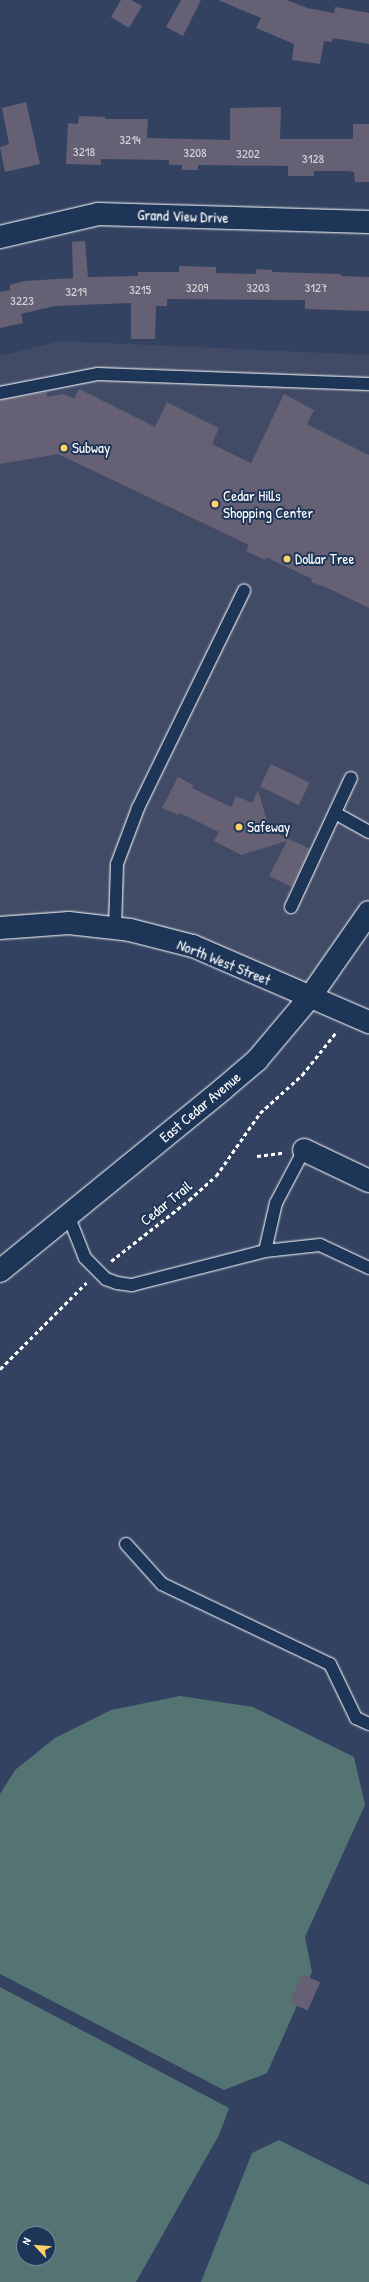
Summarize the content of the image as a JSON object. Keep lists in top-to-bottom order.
{
  "streets": {
    "street": ["Grand View Drive", "North West Street", "East Cedar Avenue"],
    "path": ["Cedar Trail"]
  },
  "crossings": [
    ["North West Street", "East Cedar Avenue"]
  ],
  "places": [
    "Subway",
    "Cedar Hills Shopping Center",
    "Dollar Tree",
    "Safeway"
  ],
  "house_numbers": [
    "3214",
    "3218",
    "3208",
    "3202",
    "3128",
    "3209",
    "3203",
    "3127",
    "3215",
    "3219",
    "3223"
  ],
  "north": "top left"
}
